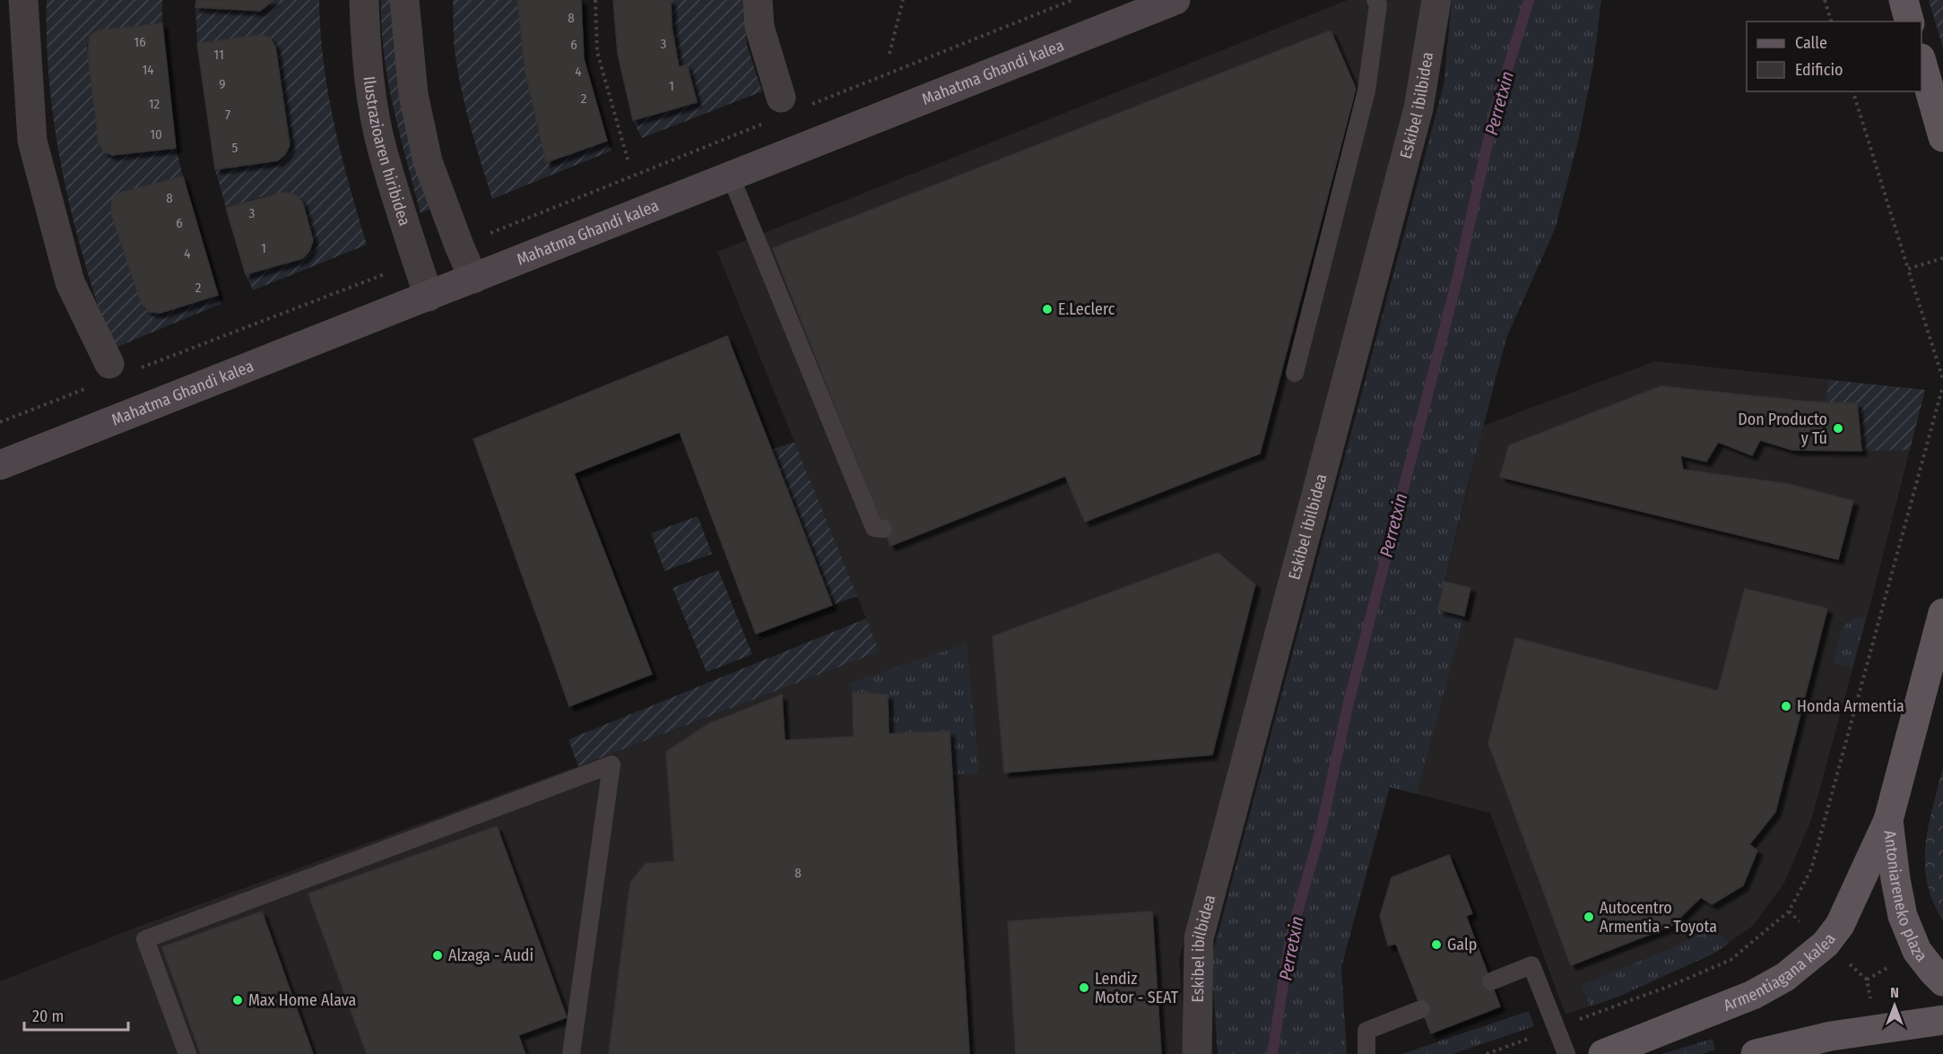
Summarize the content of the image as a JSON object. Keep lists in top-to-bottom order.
{
  "streets": {
    "main road": ["Mahatma Ghandi kalea", "Antoniareneko plaza", "Armentiagana kalea"],
    "street": ["Eskibel ibilbidea", "Ilustrazioaren hiribidea"]
  },
  "crossings": [
    ["Mahatma Ghandi kalea", "Ilustrazioaren hiribidea"],
    ["Antoniareneko plaza", "Armentiagana kalea"]
  ],
  "water": ["Perretxin"],
  "places": [
    "E.Leclerc",
    "Don Producto y Tú",
    "Honda Armentia",
    "Autocentro Armentia - Toyota",
    "Galp",
    "Alzaga - Audi",
    "Lendiz Motor - SEAT",
    "Max Home Alava"
  ],
  "house_numbers": [
    "8",
    "16",
    "3",
    "6",
    "11",
    "14",
    "4",
    "9",
    "1",
    "2",
    "12",
    "7",
    "10",
    "5",
    "8",
    "3",
    "6",
    "1",
    "4",
    "2",
    "8"
  ],
  "legend": ["Calle", "Edificio"],
  "scale_bar": "20 m",
  "north": "top"
}
